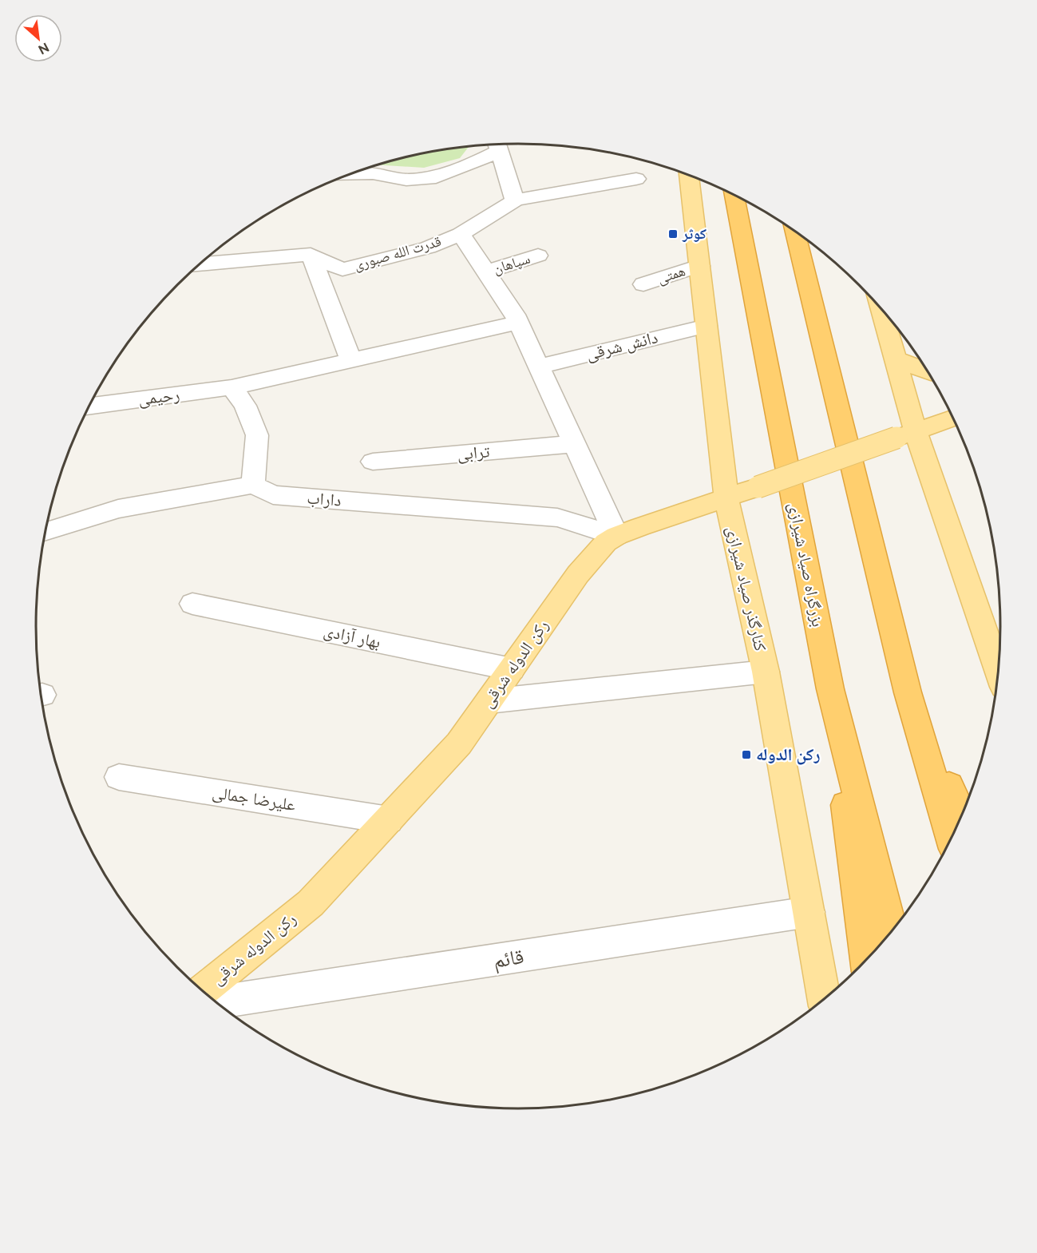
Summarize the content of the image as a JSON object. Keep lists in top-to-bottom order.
{
  "streets": {
    "highway": ["بزرگراه صیاد شیرازی"],
    "main road": ["کنارگذر صیاد شیرازی", "رکن الدوله شرقی"],
    "street": [
      "قدرت الله صبوری",
      "سپاهان",
      "همتی",
      "دانش شرقی",
      "رحیمی",
      "ترابی",
      "داراب",
      "بهار آزادی",
      "علیرضا جمالی",
      "قائم"
    ]
  },
  "crossings": [
    ["همتی", "کنارگذر صیاد شیرازی"],
    ["دانش شرقی", "کنارگذر صیاد شیرازی"],
    ["داراب", "رکن الدوله شرقی"],
    ["کنارگذر صیاد شیرازی", "رکن الدوله شرقی"],
    ["کنارگذر صیاد شیرازی", "قائم"],
    ["بهار آزادی", "رکن الدوله شرقی"],
    ["رکن الدوله شرقی", "علیرضا جمالی"]
  ],
  "places": {
    "transit": ["کوثر", "رکن الدوله"]
  },
  "north": "bottom right"
}
